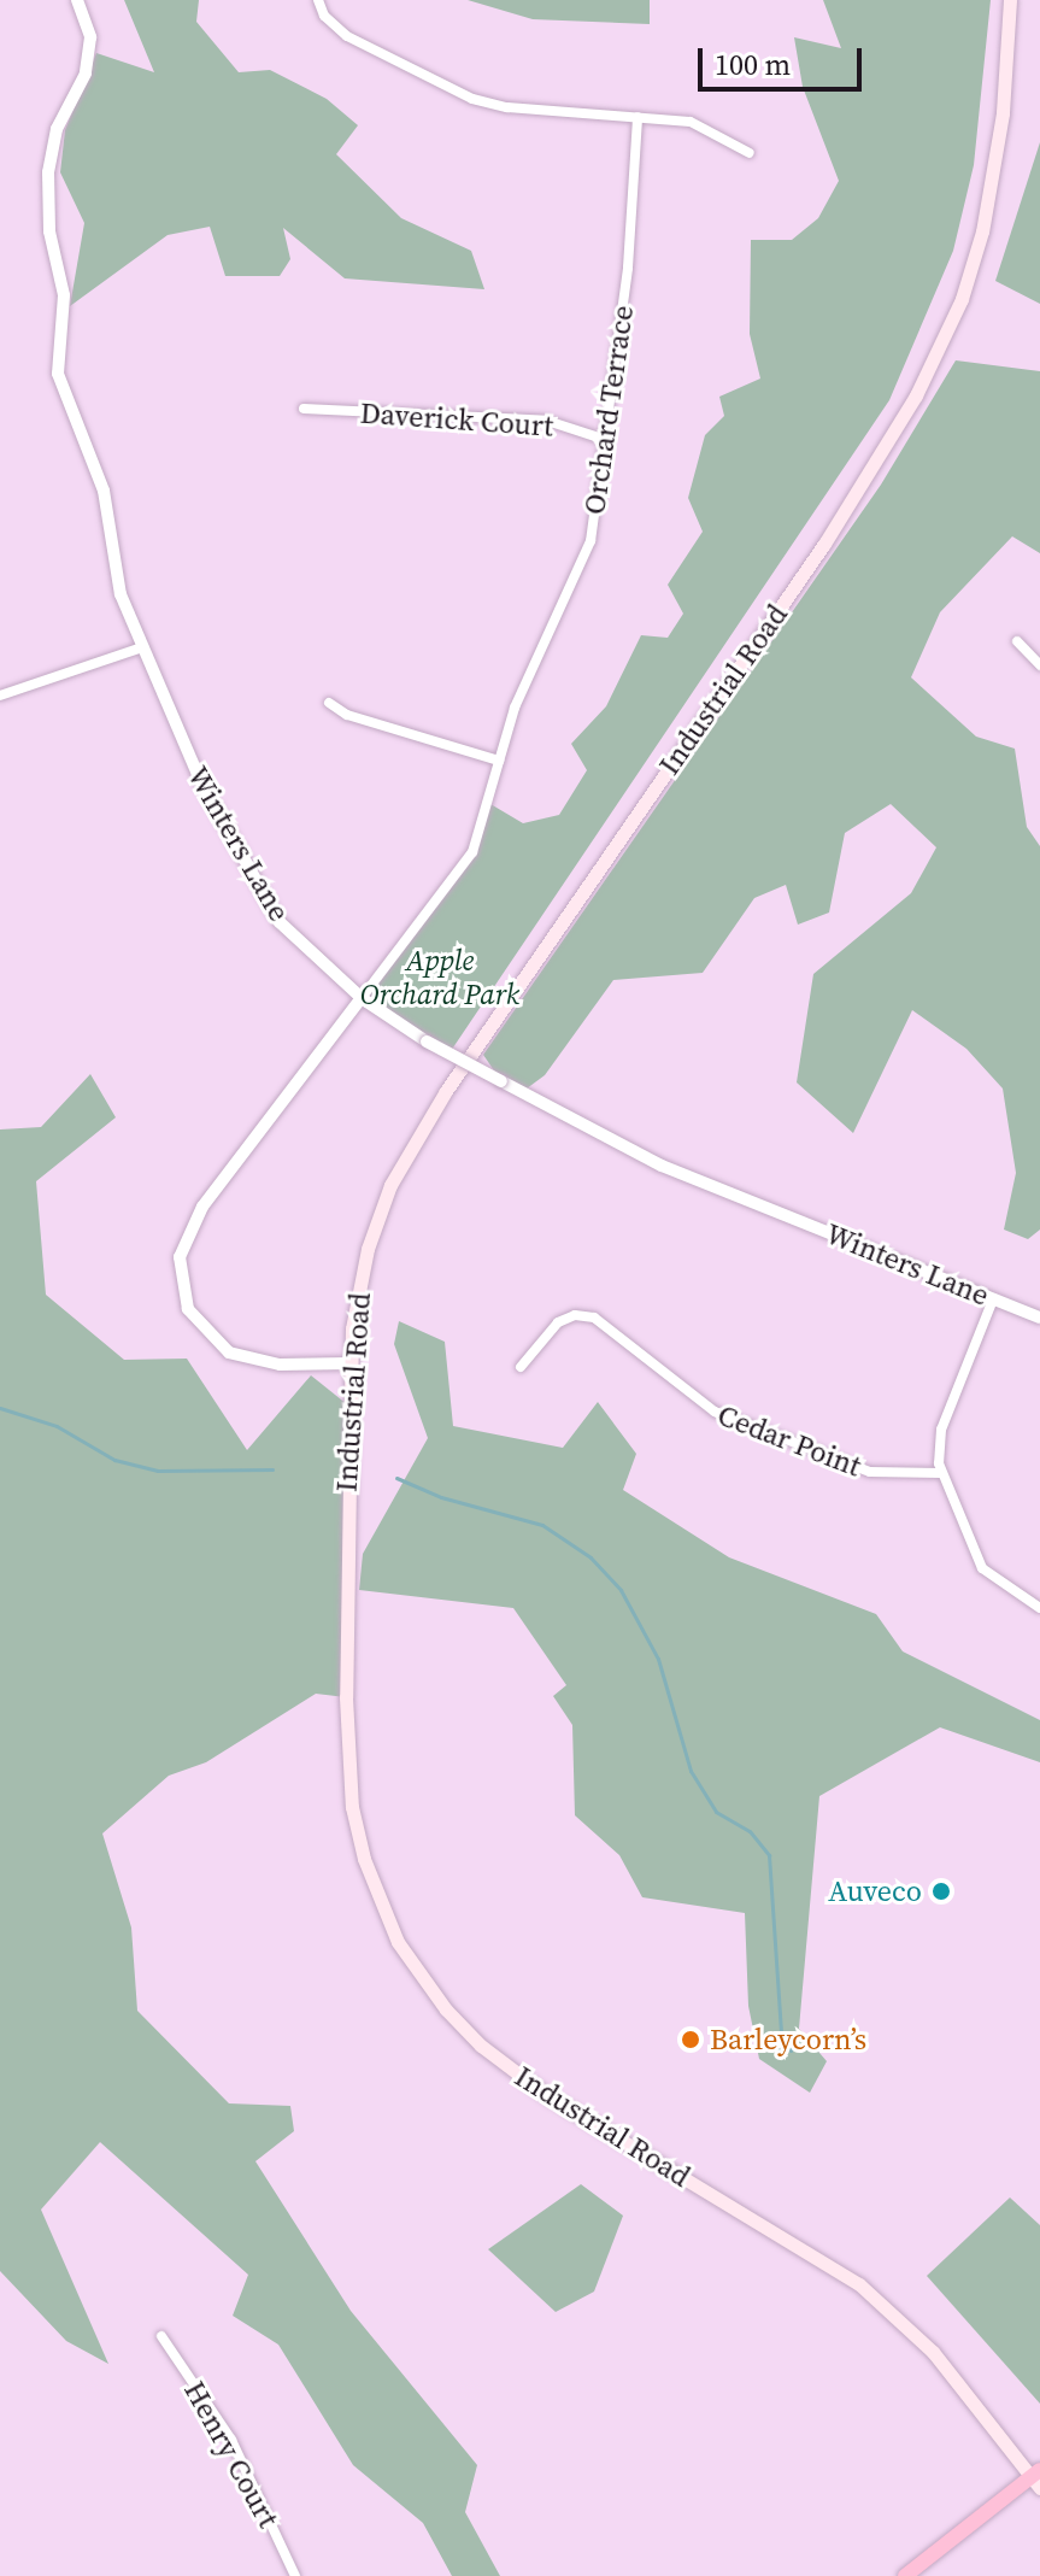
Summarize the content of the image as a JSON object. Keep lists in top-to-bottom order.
{
  "streets": {
    "main road": ["Industrial Road"],
    "street": [
      "Orchard Terrace",
      "Daverick Court",
      "Winters Lane",
      "Cedar Point",
      "Henry Court"
    ]
  },
  "crossings": [
    ["Orchard Terrace", "Daverick Court"],
    ["Orchard Terrace", "Winters Lane"]
  ],
  "parks": ["Apple Orchard Park"],
  "places": ["Auveco", "Barleycorn’s"],
  "scale_bar": "100 m"
}
